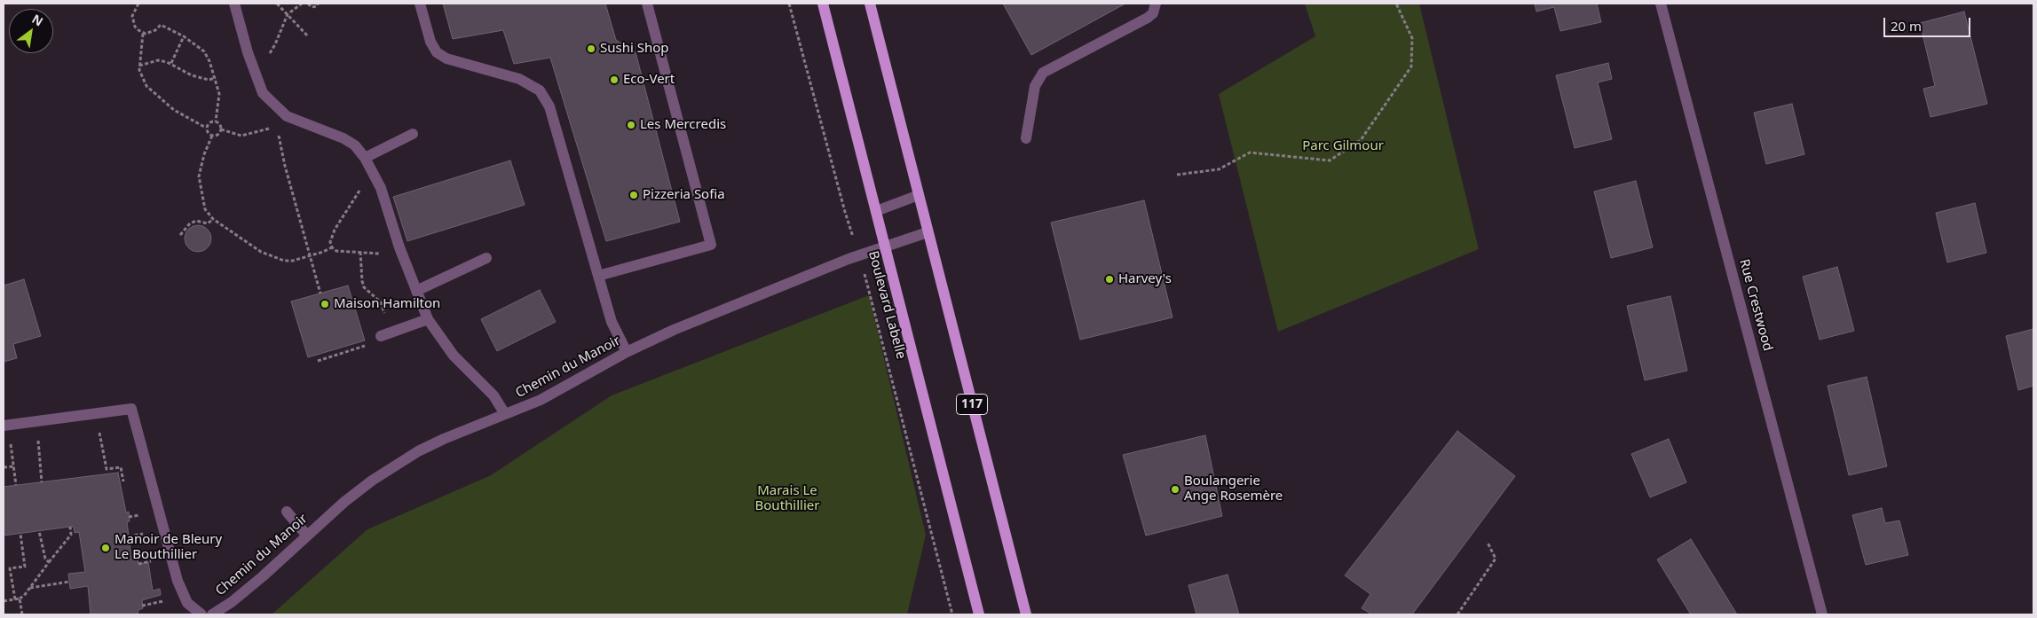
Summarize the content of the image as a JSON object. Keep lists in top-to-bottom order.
{
  "streets": {
    "main road": ["Boulevard Labelle", "117"],
    "street": ["Rue Crestwood", "Chemin du Manoir"]
  },
  "crossings": [
    ["Boulevard Labelle", "Chemin du Manoir"],
    ["Chemin du Manoir", "117"]
  ],
  "parks": ["Parc Gilmour", "Marais Le Bouthillier"],
  "places": [
    "Sushi Shop",
    "Eco-Vert",
    "Les Mercredis",
    "Pizzeria Sofia",
    "Harvey's",
    "Maison Hamilton",
    "Boulangerie Ange Rosemère",
    "Manoir de Bleury Le Bouthillier"
  ],
  "scale_bar": "20 m",
  "north": "top right"
}
